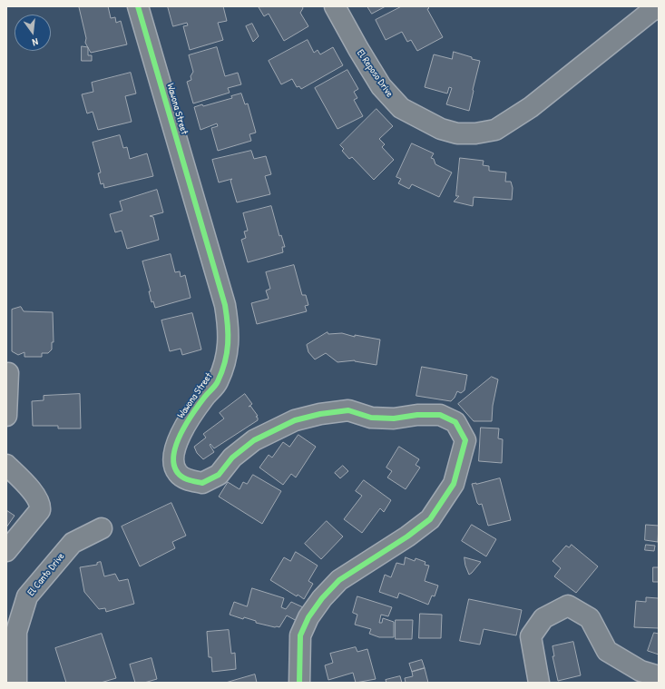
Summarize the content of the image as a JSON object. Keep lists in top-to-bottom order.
{
  "streets": {
    "street": ["El Reposo Drive", "Wawona Street", "El Canto Drive"]
  },
  "north": "bottom"
}
